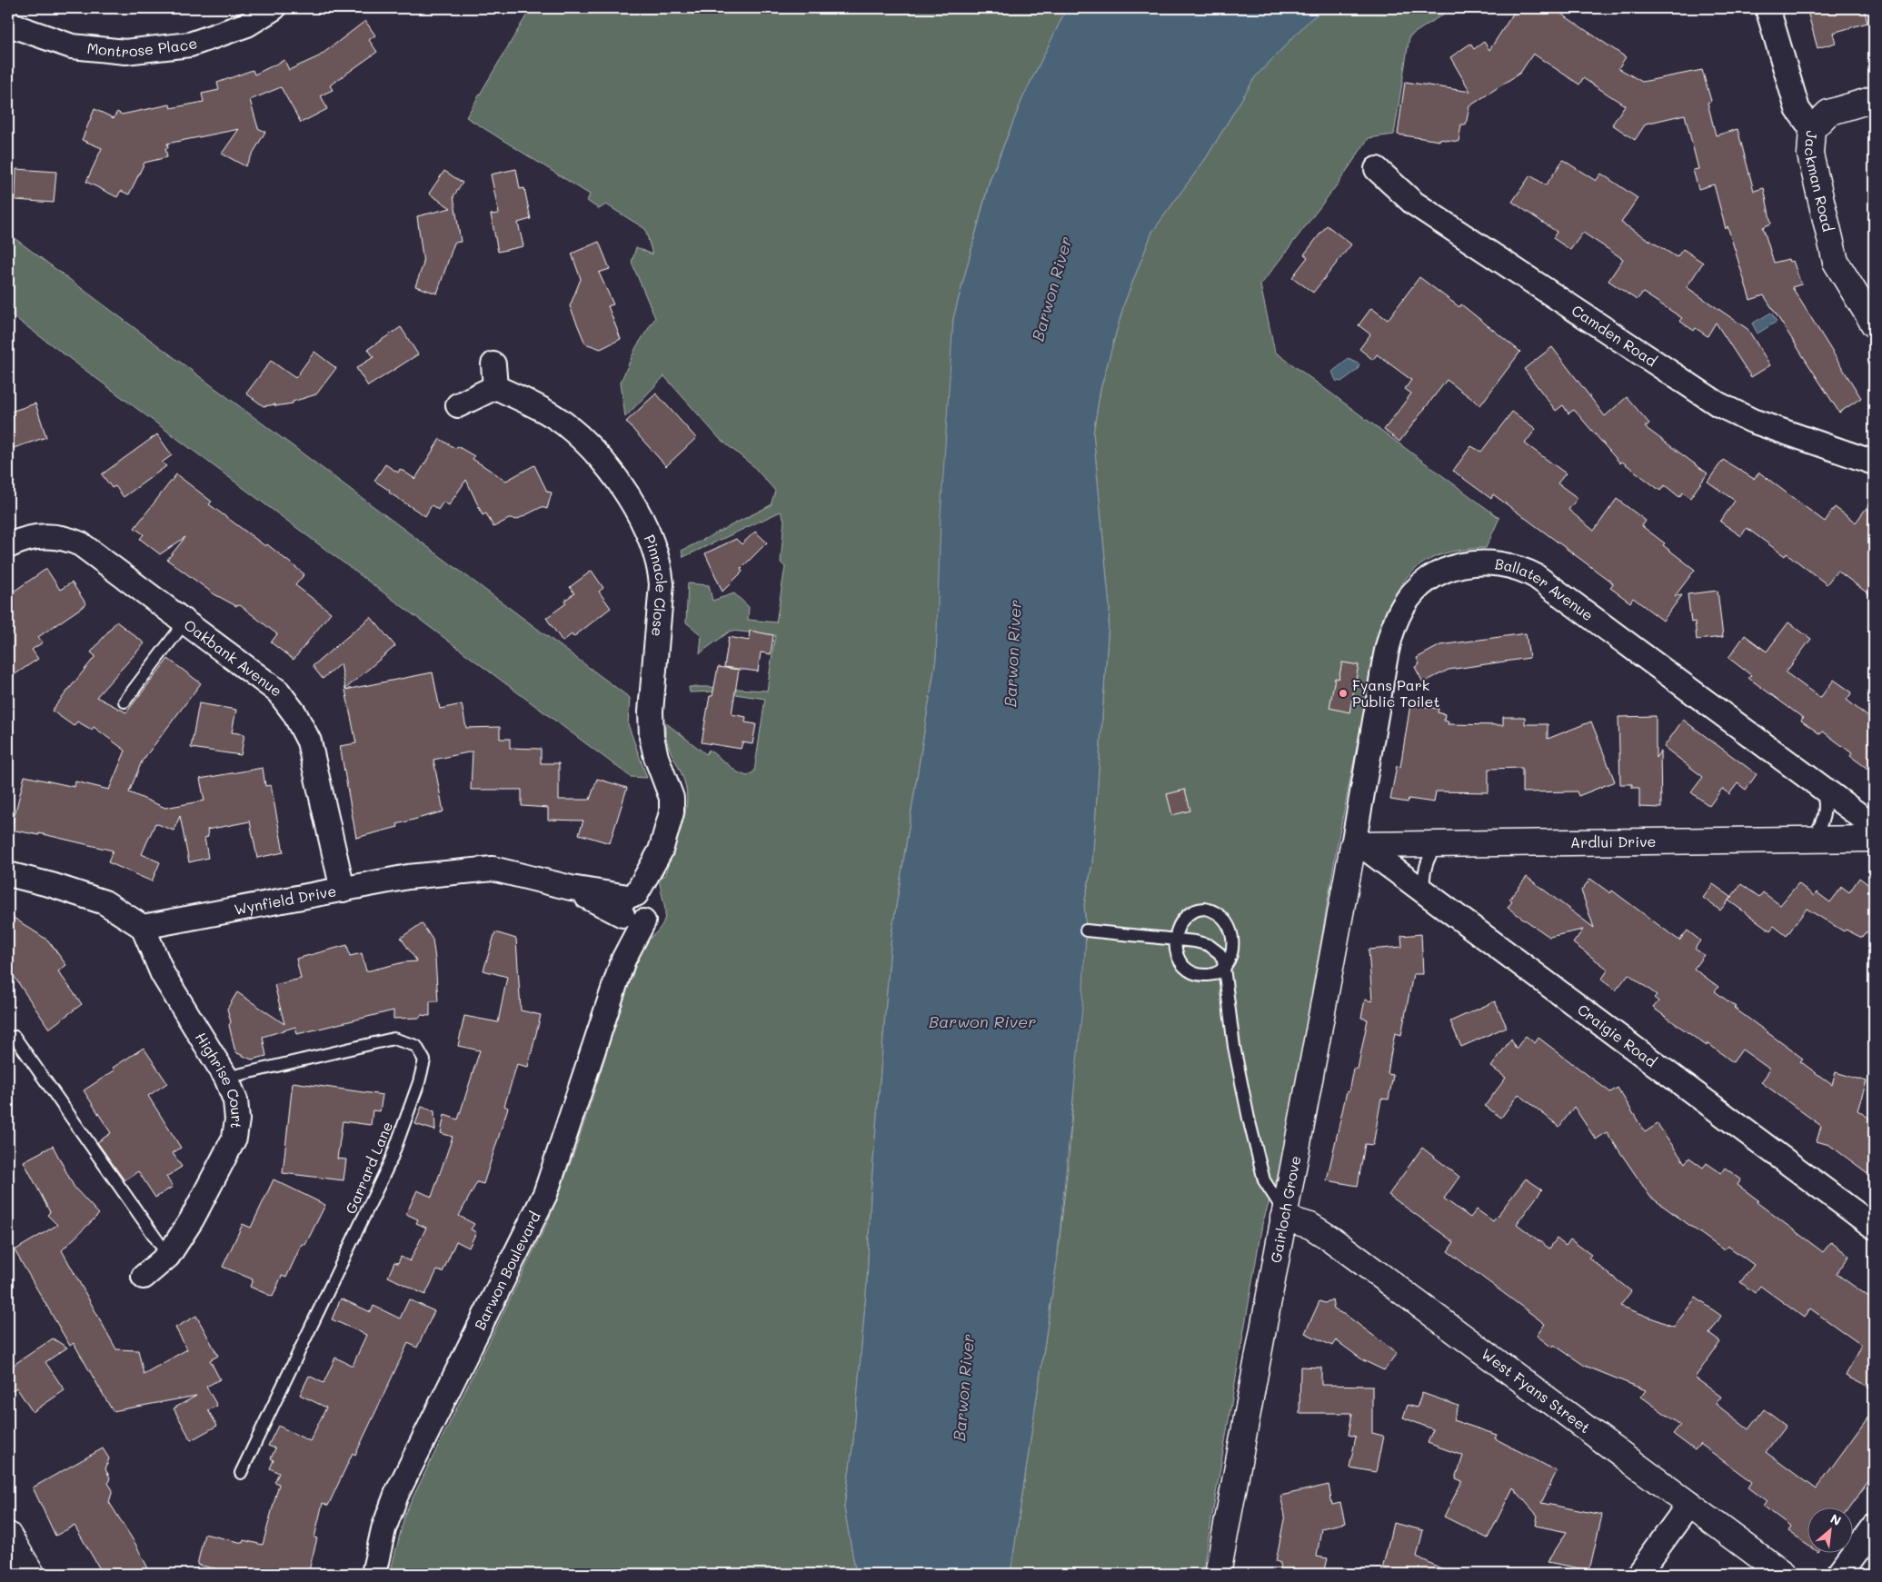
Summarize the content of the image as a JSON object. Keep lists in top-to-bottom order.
{
  "streets": {
    "street": [
      "Montrose Place",
      "Jackman Road",
      "Camden Road",
      "Pinnacle Close",
      "Ballater Avenue",
      "Oakbank Avenue",
      "Ardlui Drive",
      "Wynfield Drive",
      "Craigie Road",
      "Highrise Court",
      "Gairloch Grove",
      "Barwon Boulevard",
      "West Fyans Street"
    ],
    "lane": ["Garrard Lane"]
  },
  "crossings": [
    ["Pinnacle Close", "Wynfield Drive"],
    ["Pinnacle Close", "Barwon Boulevard"],
    ["Ballater Avenue", "Ardlui Drive"],
    ["Ballater Avenue", "Craigie Road"],
    ["Ballater Avenue", "Gairloch Grove"],
    ["Oakbank Avenue", "Wynfield Drive"],
    ["Ardlui Drive", "Craigie Road"],
    ["Ardlui Drive", "Gairloch Grove"],
    ["Wynfield Drive", "Highrise Court"],
    ["Wynfield Drive", "Barwon Boulevard"],
    ["Craigie Road", "Gairloch Grove"],
    ["Highrise Court", "Garrard Lane"],
    ["Gairloch Grove", "West Fyans Street"]
  ],
  "water": ["Barwon River"],
  "places": ["Fyans Park Public Toilet"],
  "north": "top right"
}
